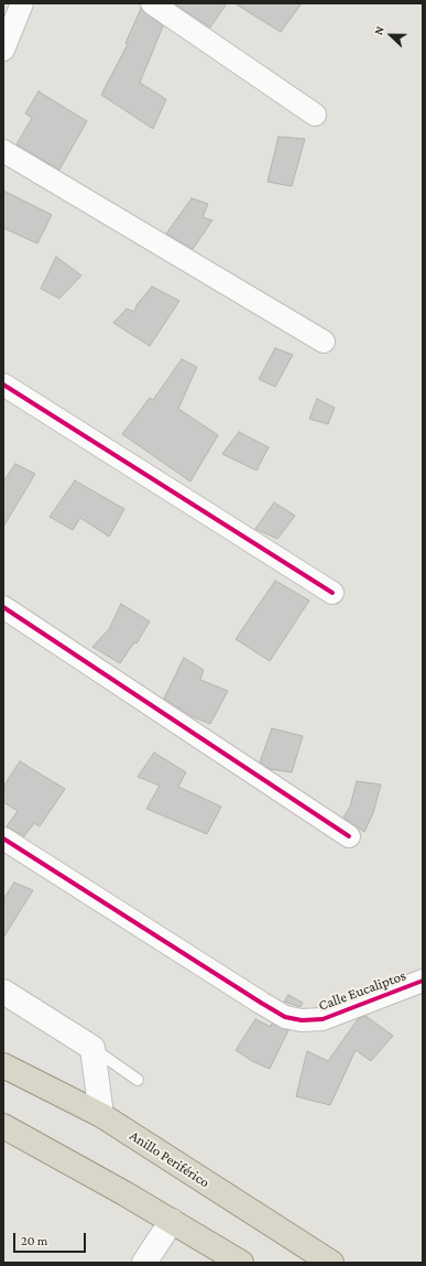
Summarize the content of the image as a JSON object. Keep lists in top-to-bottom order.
{
  "streets": {
    "highway": ["Anillo Periférico"],
    "street": ["Calle Eucaliptos"]
  },
  "scale_bar": "20 m",
  "north": "left"
}
